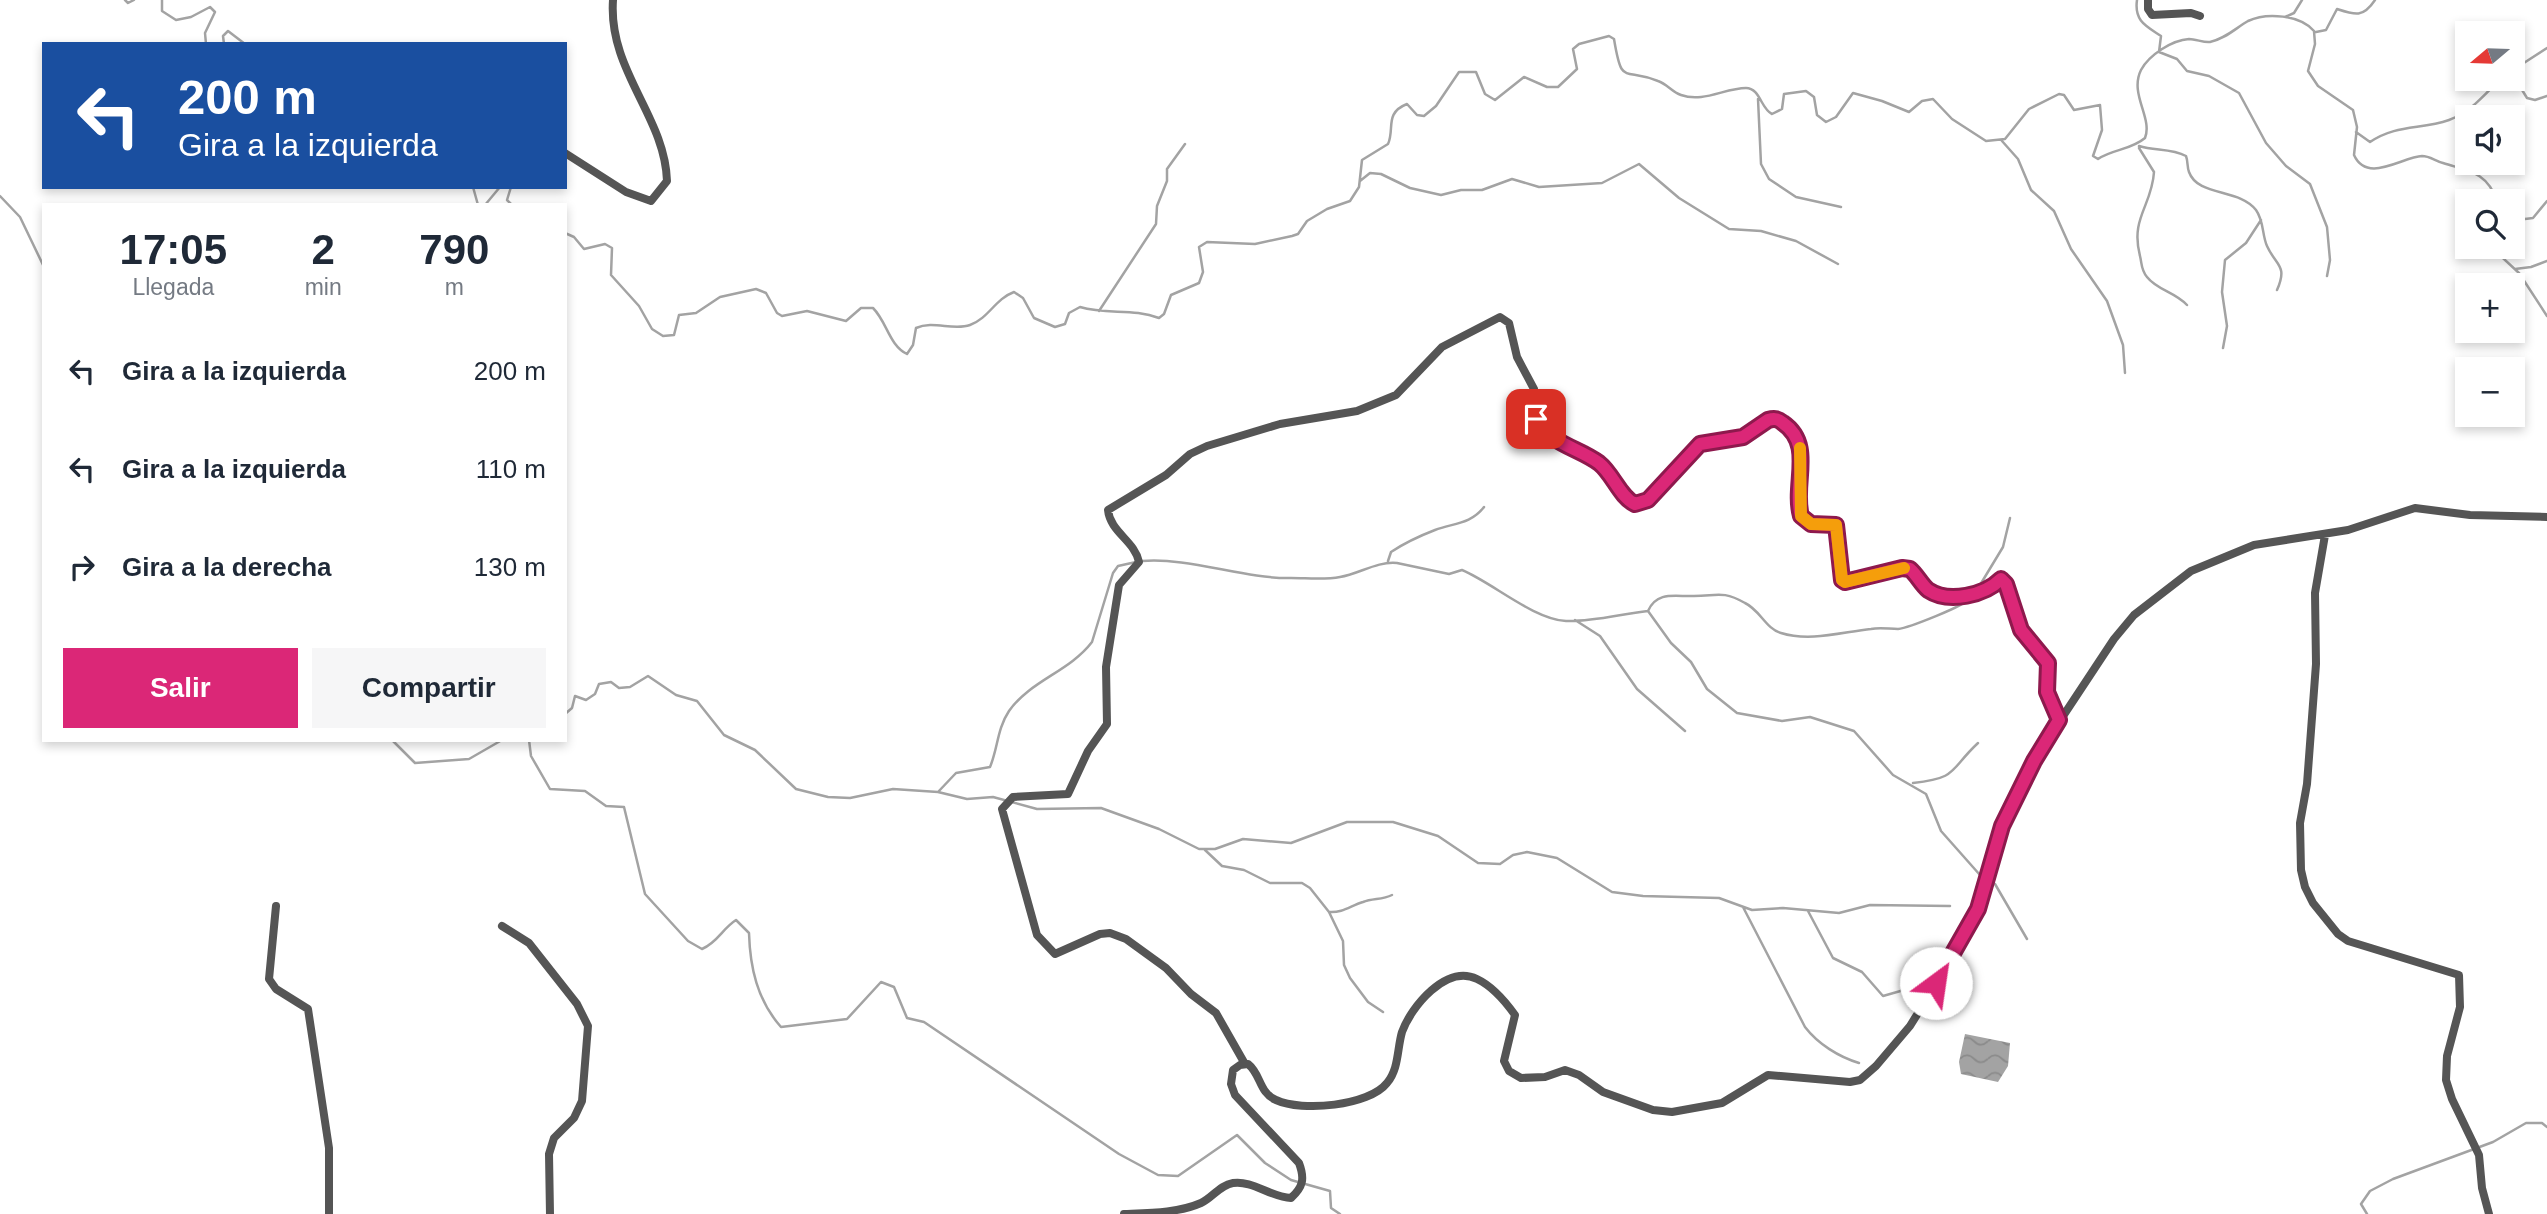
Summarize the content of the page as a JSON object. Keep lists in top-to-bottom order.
{
  "north": "left",
  "page": {
    "map_buttons": ["+", "−"],
    "turn": ["200 m", "Gira a la izquierda"],
    "eta": [
      "17:05",
      "Llegada",
      "2",
      "min",
      "790",
      "m"
    ],
    "list": [
      {
        "name": "Gira a la izquierda",
        "value": "200 m"
      },
      {
        "name": "Gira a la izquierda",
        "value": "110 m"
      },
      {
        "name": "Gira a la derecha",
        "value": "130 m"
      }
    ],
    "buttons": ["Salir", "Compartir"]
  }
}
